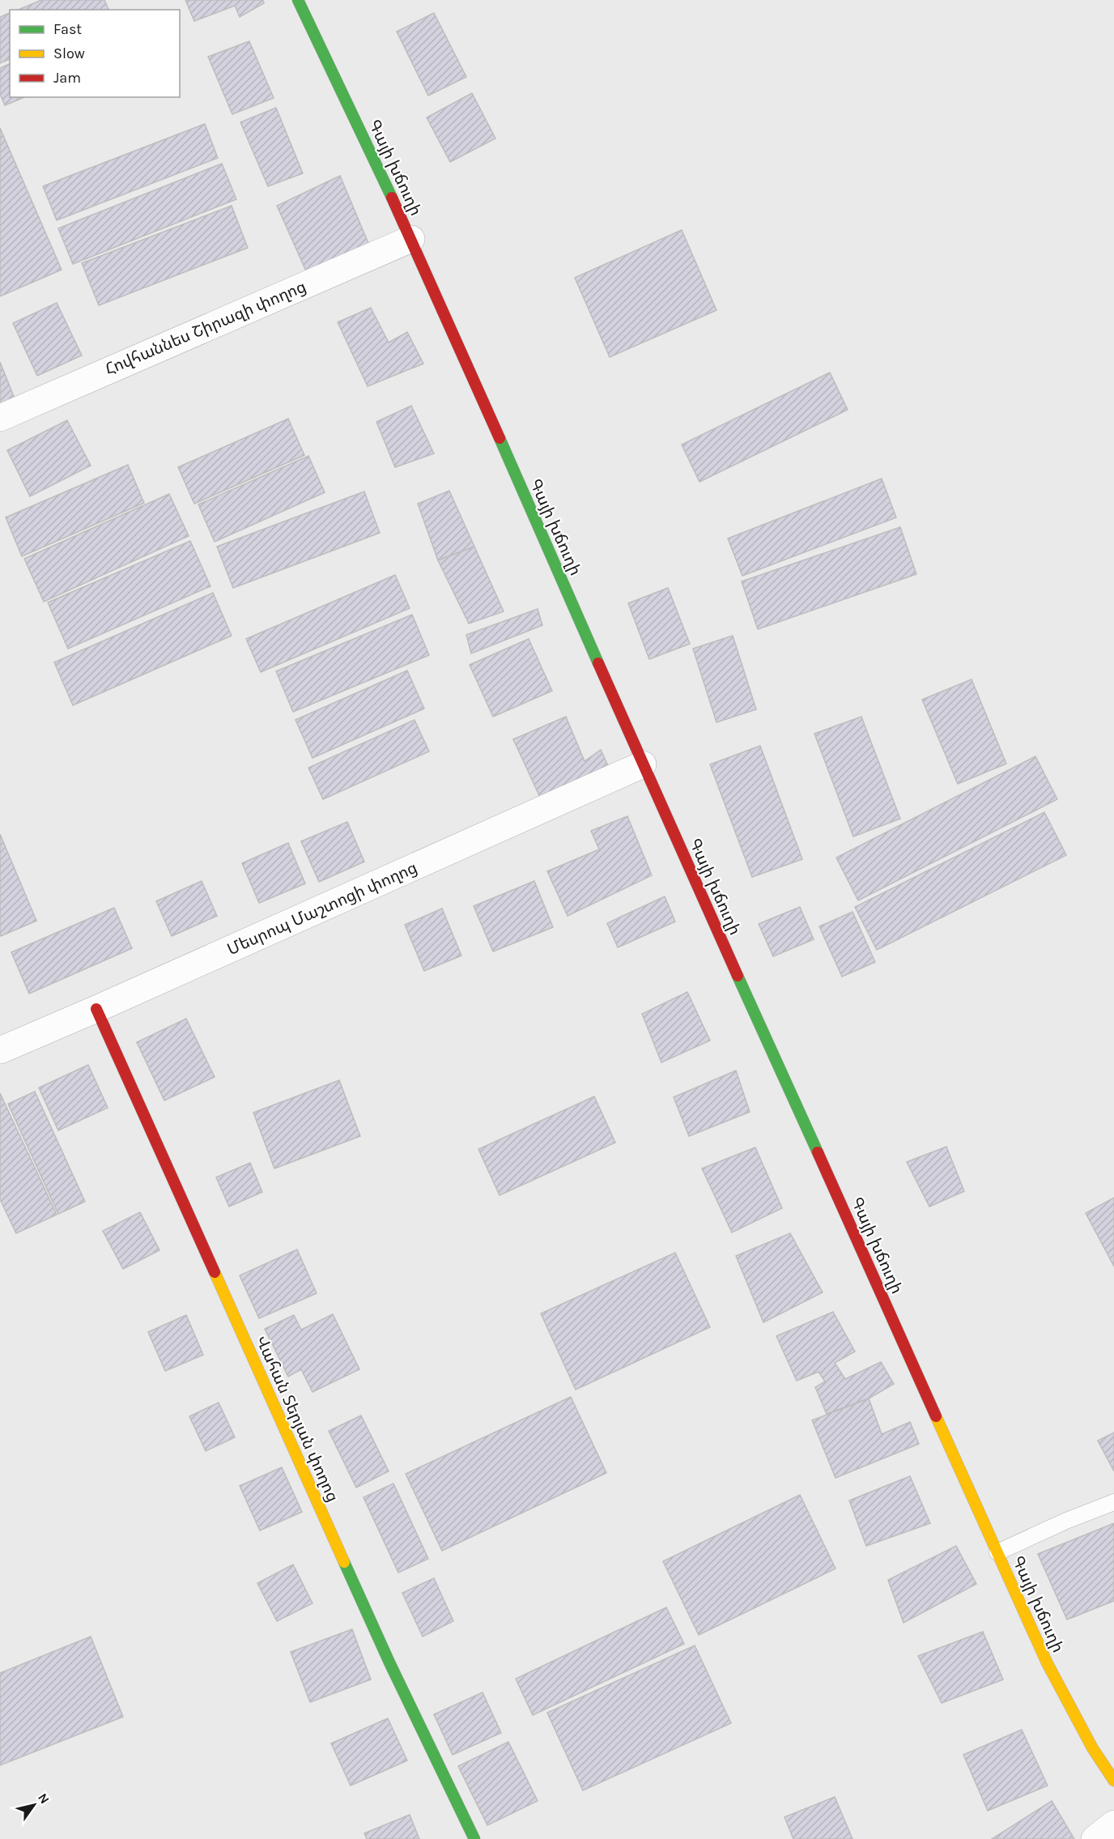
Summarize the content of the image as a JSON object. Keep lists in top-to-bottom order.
{
  "streets": {
    "main road": ["Գայի խճուղի", "Վահան Տերյան փողոց"],
    "street": ["Հովհաննես Շիրազի փողոց", "Մեսրոպ Մաշտոցի փողոց"]
  },
  "crossings": [
    ["Գայի խճուղի", "Հովհաննես Շիրազի փողոց"],
    ["Գայի խճուղի", "Մեսրոպ Մաշտոցի փողոց"],
    ["Մեսրոպ Մաշտոցի փողոց", "Վահան Տերյան փողոց"]
  ],
  "legend": ["Fast", "Slow", "Jam"],
  "north": "top right"
}
